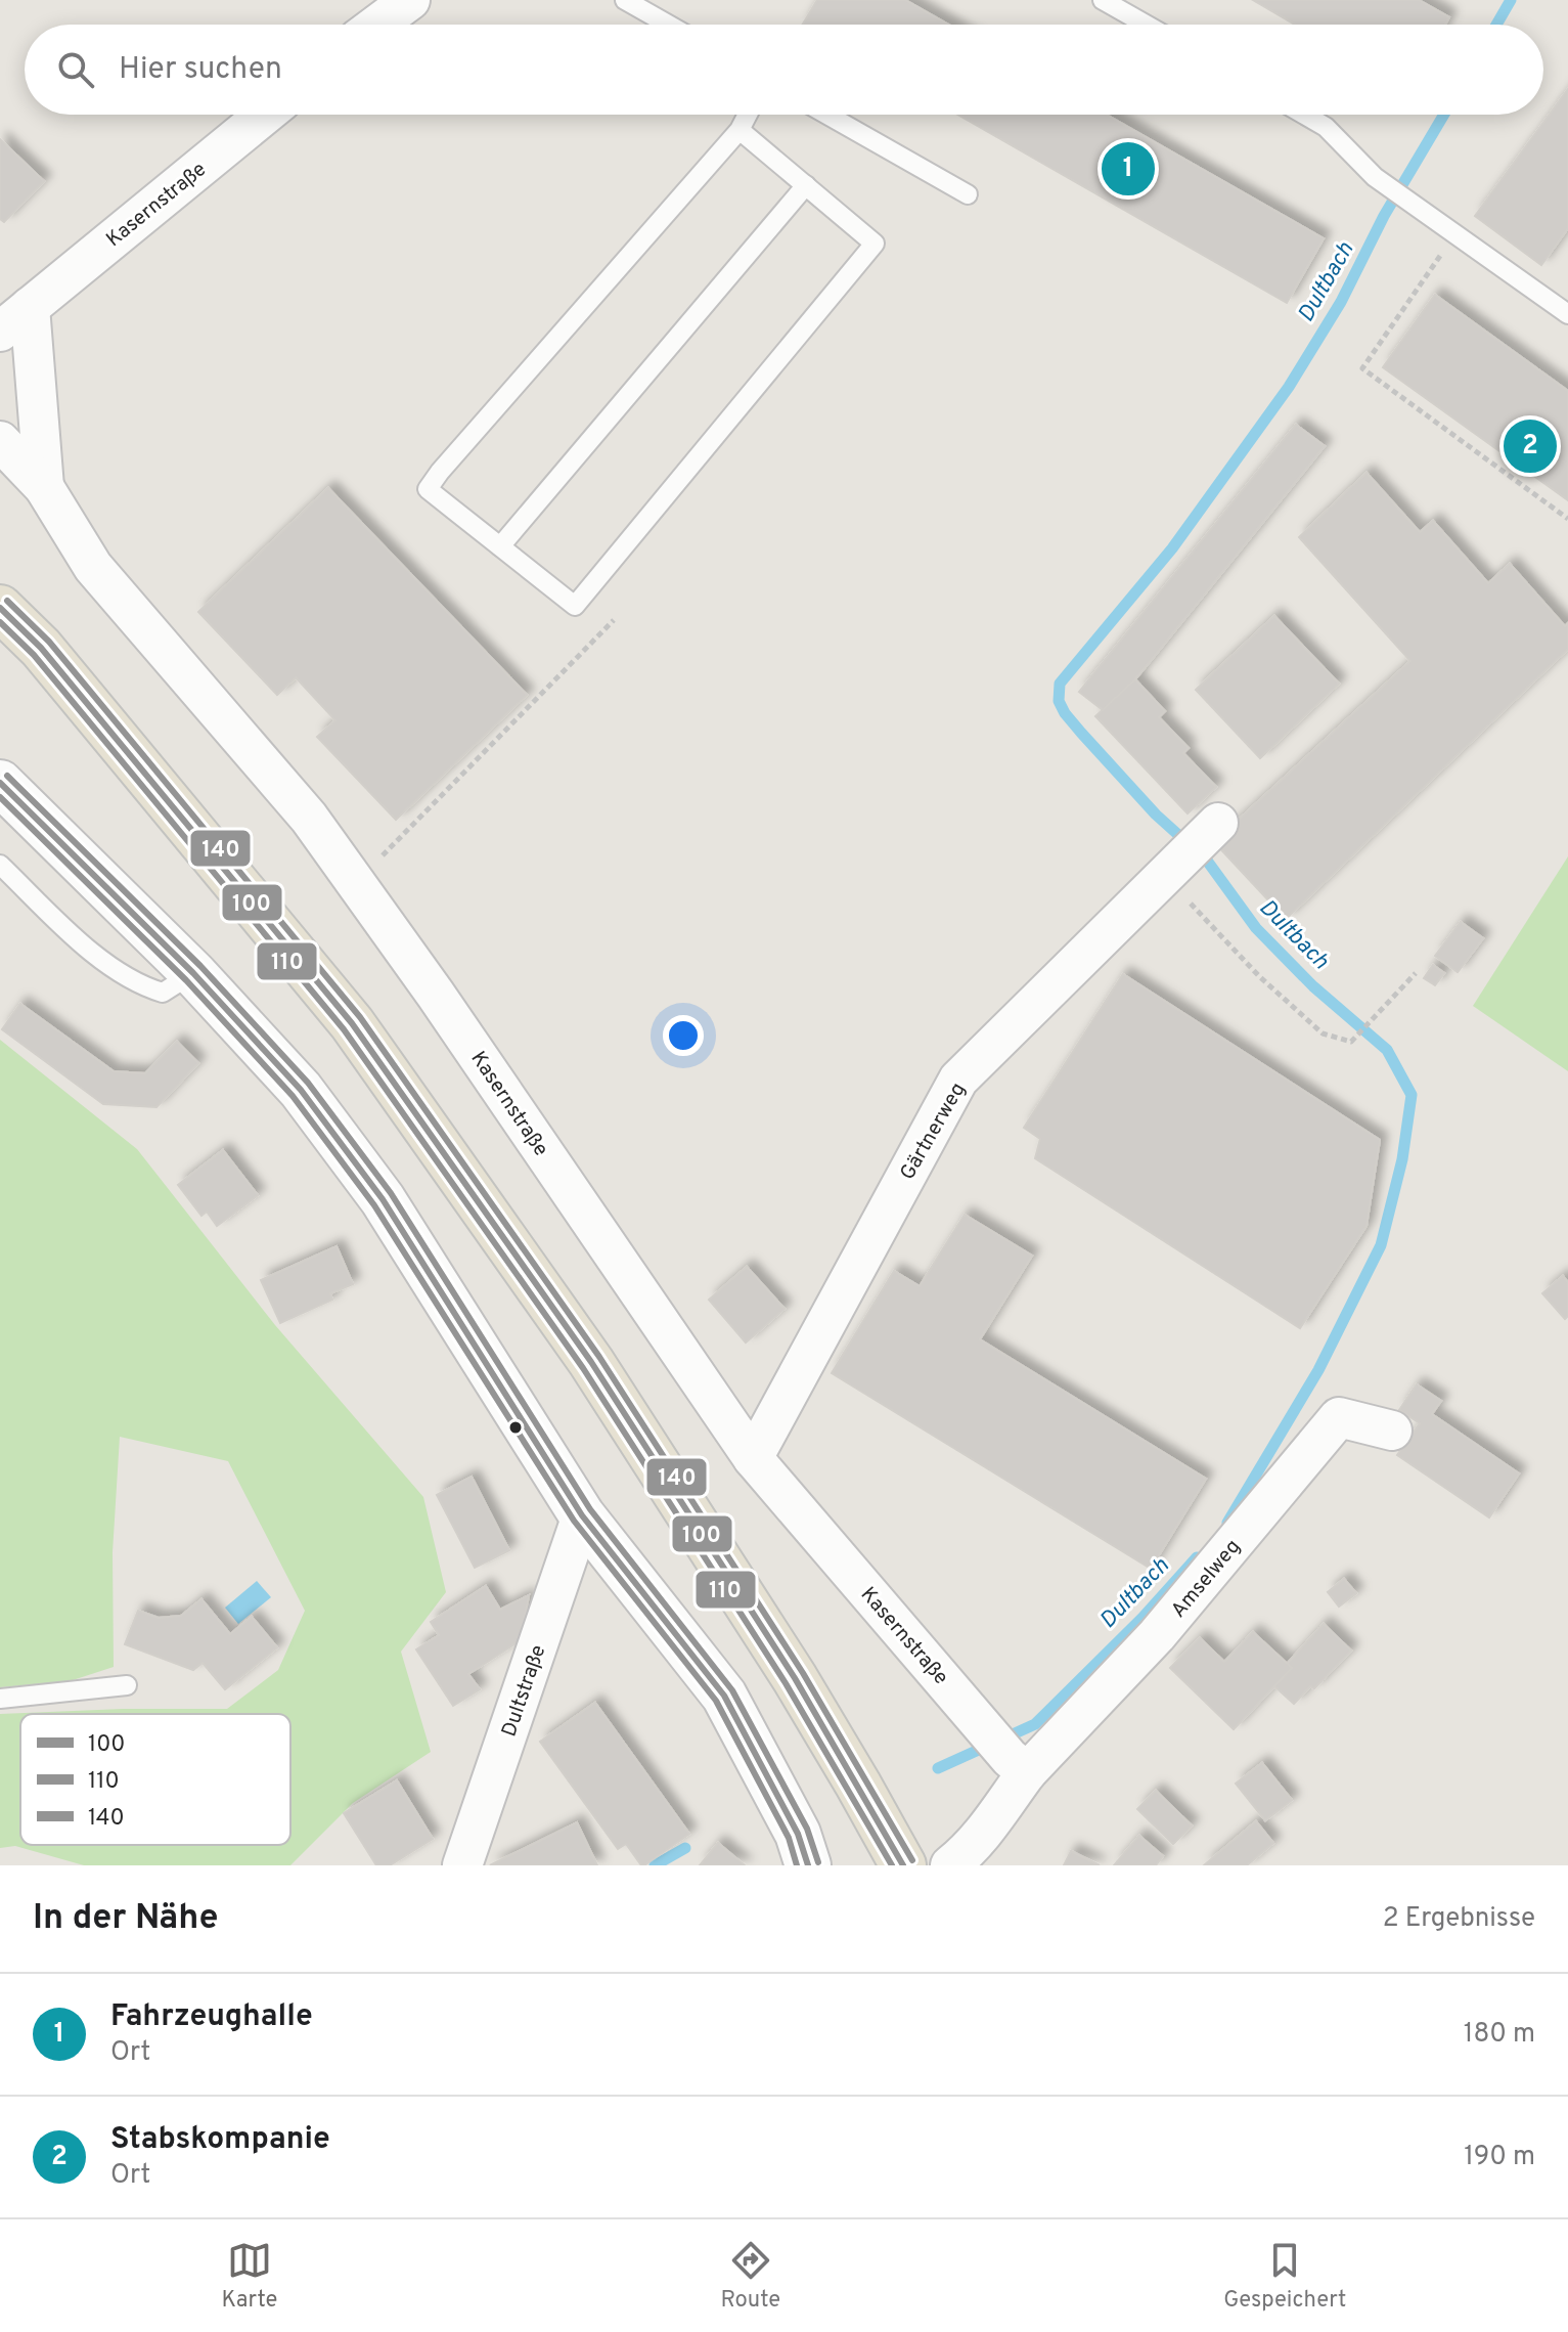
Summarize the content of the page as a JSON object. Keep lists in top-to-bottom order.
{
  "streets": {
    "street": [
      "Kasernstraße",
      "Gärtnerweg",
      "Amselweg",
      "Dultstraße"
    ]
  },
  "crossings": [
    ["Kasernstraße", "Gärtnerweg"],
    ["Kasernstraße", "Amselweg"]
  ],
  "water": ["Dultbach"],
  "lines": ["transit line 140", "transit line 100", "transit line 110"],
  "legend": ["100", "110", "140"],
  "page": {
    "search": "Hier suchen",
    "pins": ["1", "2"],
    "heading": ["In der Nähe", "2 Ergebnisse"],
    "list": [
      {
        "mark": "1",
        "name": "Fahrzeughalle",
        "note": "Ort",
        "value": "180 m"
      },
      {
        "mark": "2",
        "name": "Stabskompanie",
        "note": "Ort",
        "value": "190 m"
      }
    ],
    "nav": ["Karte", "Route", "Gespeichert"]
  }
}
